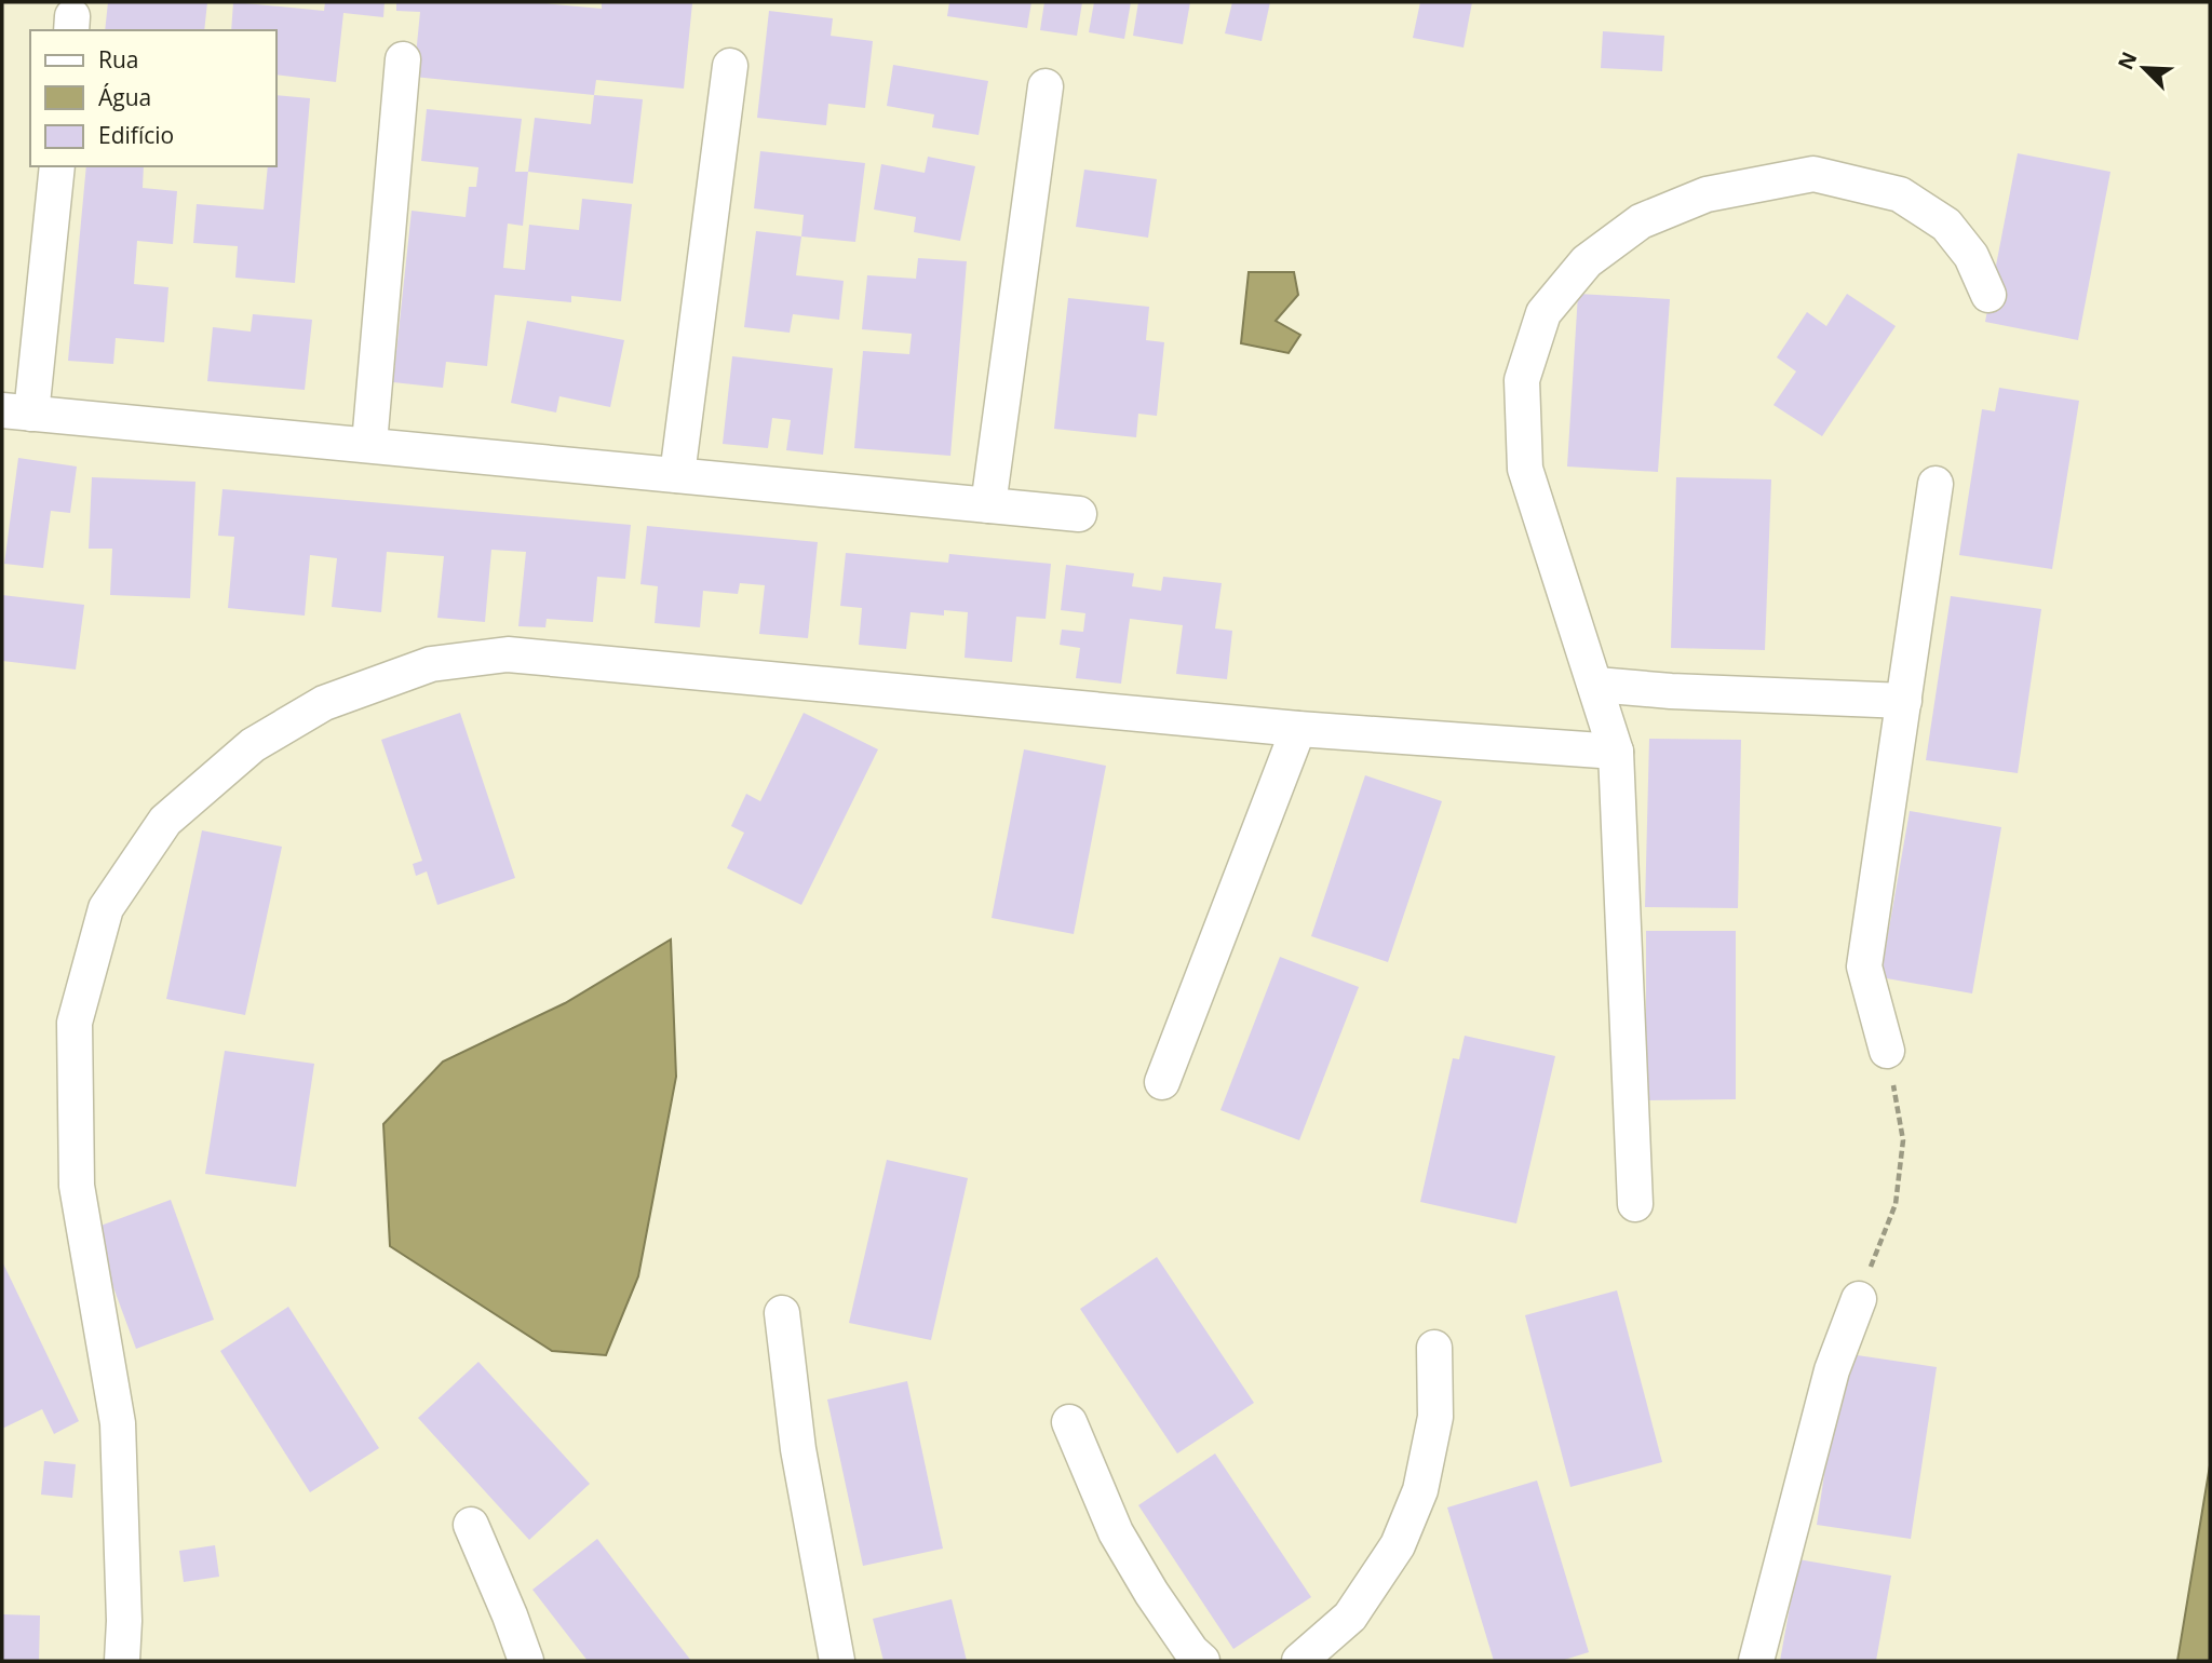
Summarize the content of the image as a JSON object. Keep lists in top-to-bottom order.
{
  "legend": ["Rua", "Água", "Edifício"],
  "north": "top left"
}
